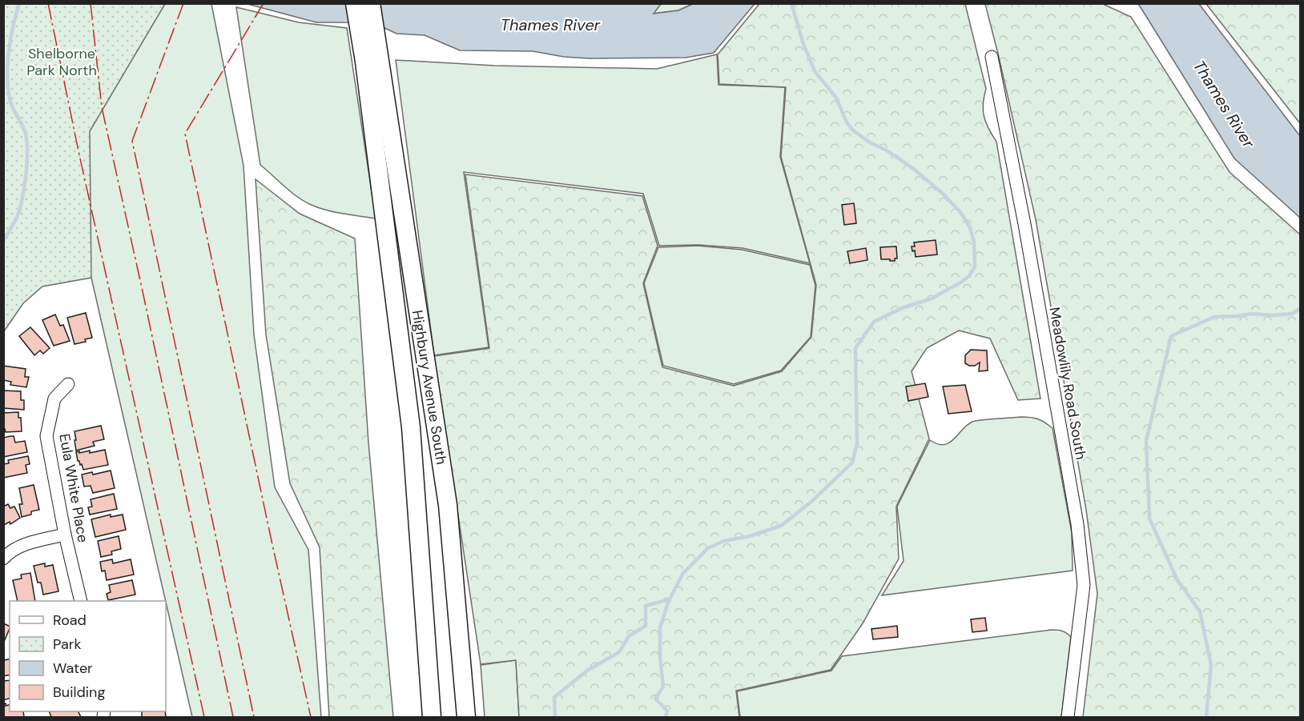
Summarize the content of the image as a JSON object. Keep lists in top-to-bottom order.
{
  "streets": {
    "highway": ["Highbury Avenue South"],
    "street": ["Meadowlily Road South", "Eula White Place"]
  },
  "water": ["Thames River"],
  "parks": ["Shelborne Park North"],
  "legend": [
    "Road",
    "Park",
    "Water",
    "Building"
  ]
}
